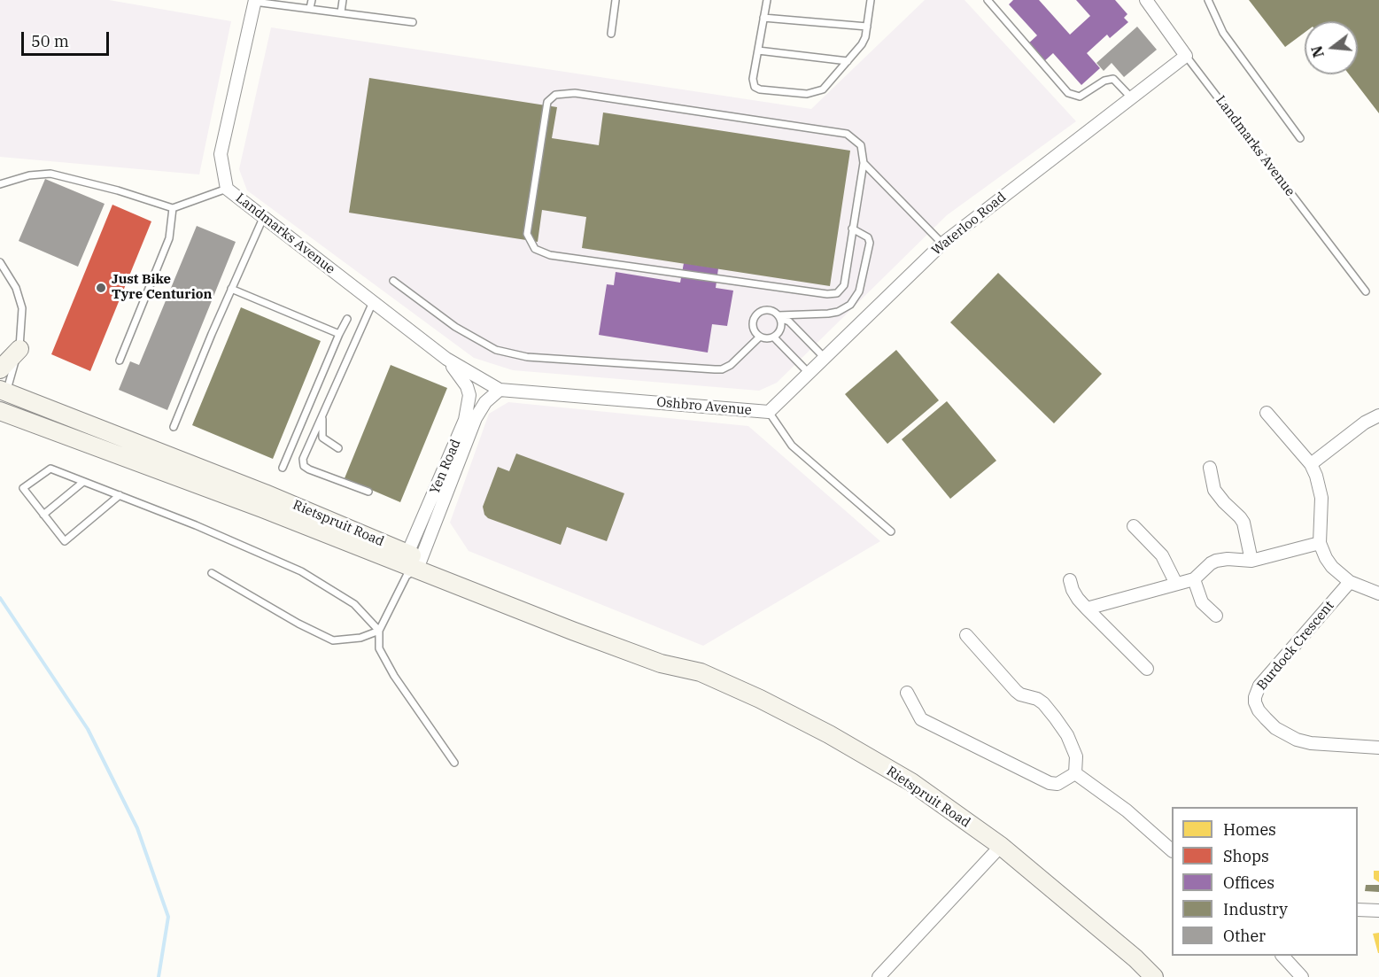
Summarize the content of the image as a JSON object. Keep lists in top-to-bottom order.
{
  "streets": {
    "street": [
      "Landmarks Avenue",
      "Waterloo Road",
      "Oshbro Avenue",
      "Yen Road",
      "Rietspruit Road",
      "Burdock Crescent"
    ]
  },
  "crossings": [
    ["Landmarks Avenue", "Waterloo Road"],
    ["Landmarks Avenue", "Oshbro Avenue"],
    ["Landmarks Avenue", "Yen Road"],
    ["Waterloo Road", "Oshbro Avenue"],
    ["Oshbro Avenue", "Yen Road"],
    ["Yen Road", "Rietspruit Road"]
  ],
  "places": ["Just Bike Tyre Centurion"],
  "legend": [
    "Homes",
    "Shops",
    "Offices",
    "Industry",
    "Other"
  ],
  "scale_bar": "50 m",
  "north": "left"
}
